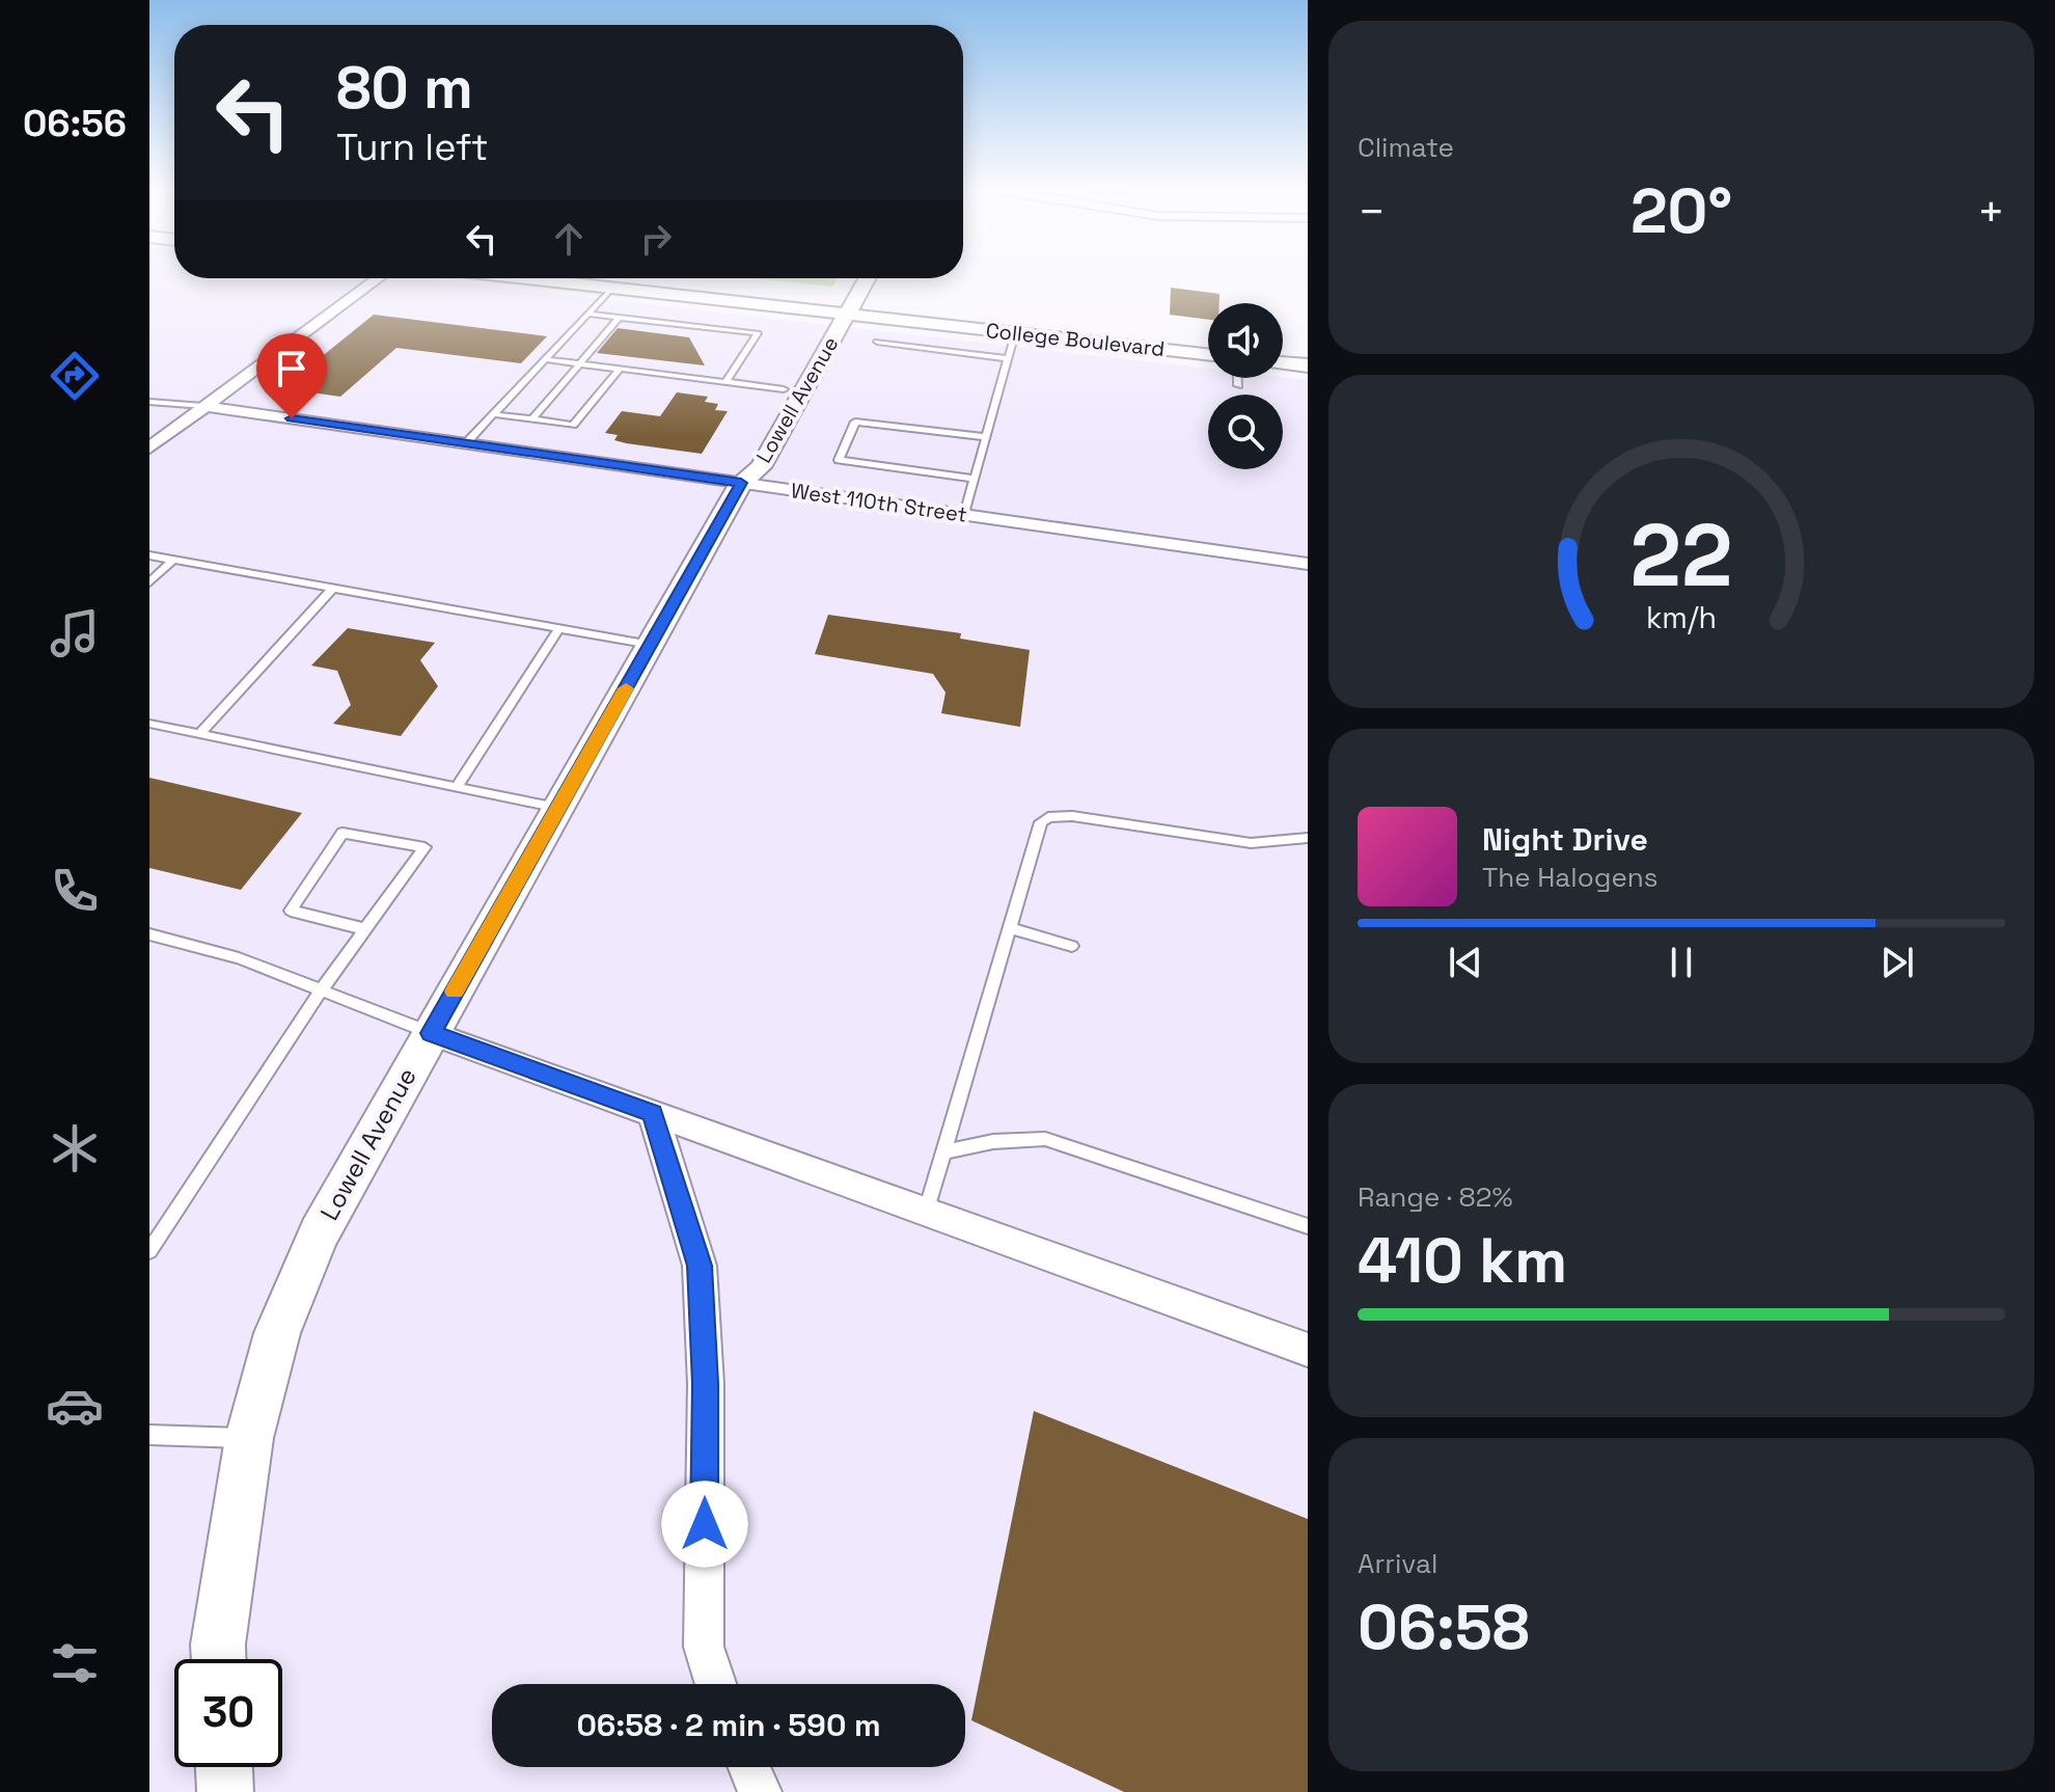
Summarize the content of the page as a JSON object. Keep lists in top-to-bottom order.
{
  "streets": {
    "street": ["College Boulevard", "Lowell Avenue", "West 110th Street"]
  },
  "crossings": [
    ["College Boulevard", "Lowell Avenue"],
    ["Lowell Avenue", "West 110th Street"]
  ],
  "page": {
    "tabs": "06:56",
    "tile": [
      "Climate",
      ["Range · 82%", "410 km"],
      ["Arrival", "06:58"]
    ],
    "turn": ["80 m", "Turn left"],
    "heat": ["−", "20°", "+"],
    "song": ["Night Drive", "The Halogens"],
    "limit": "30",
    "trip": "06:58 · 2 min · 590 m",
    "gauge": ["22", "km/h"]
  }
}
